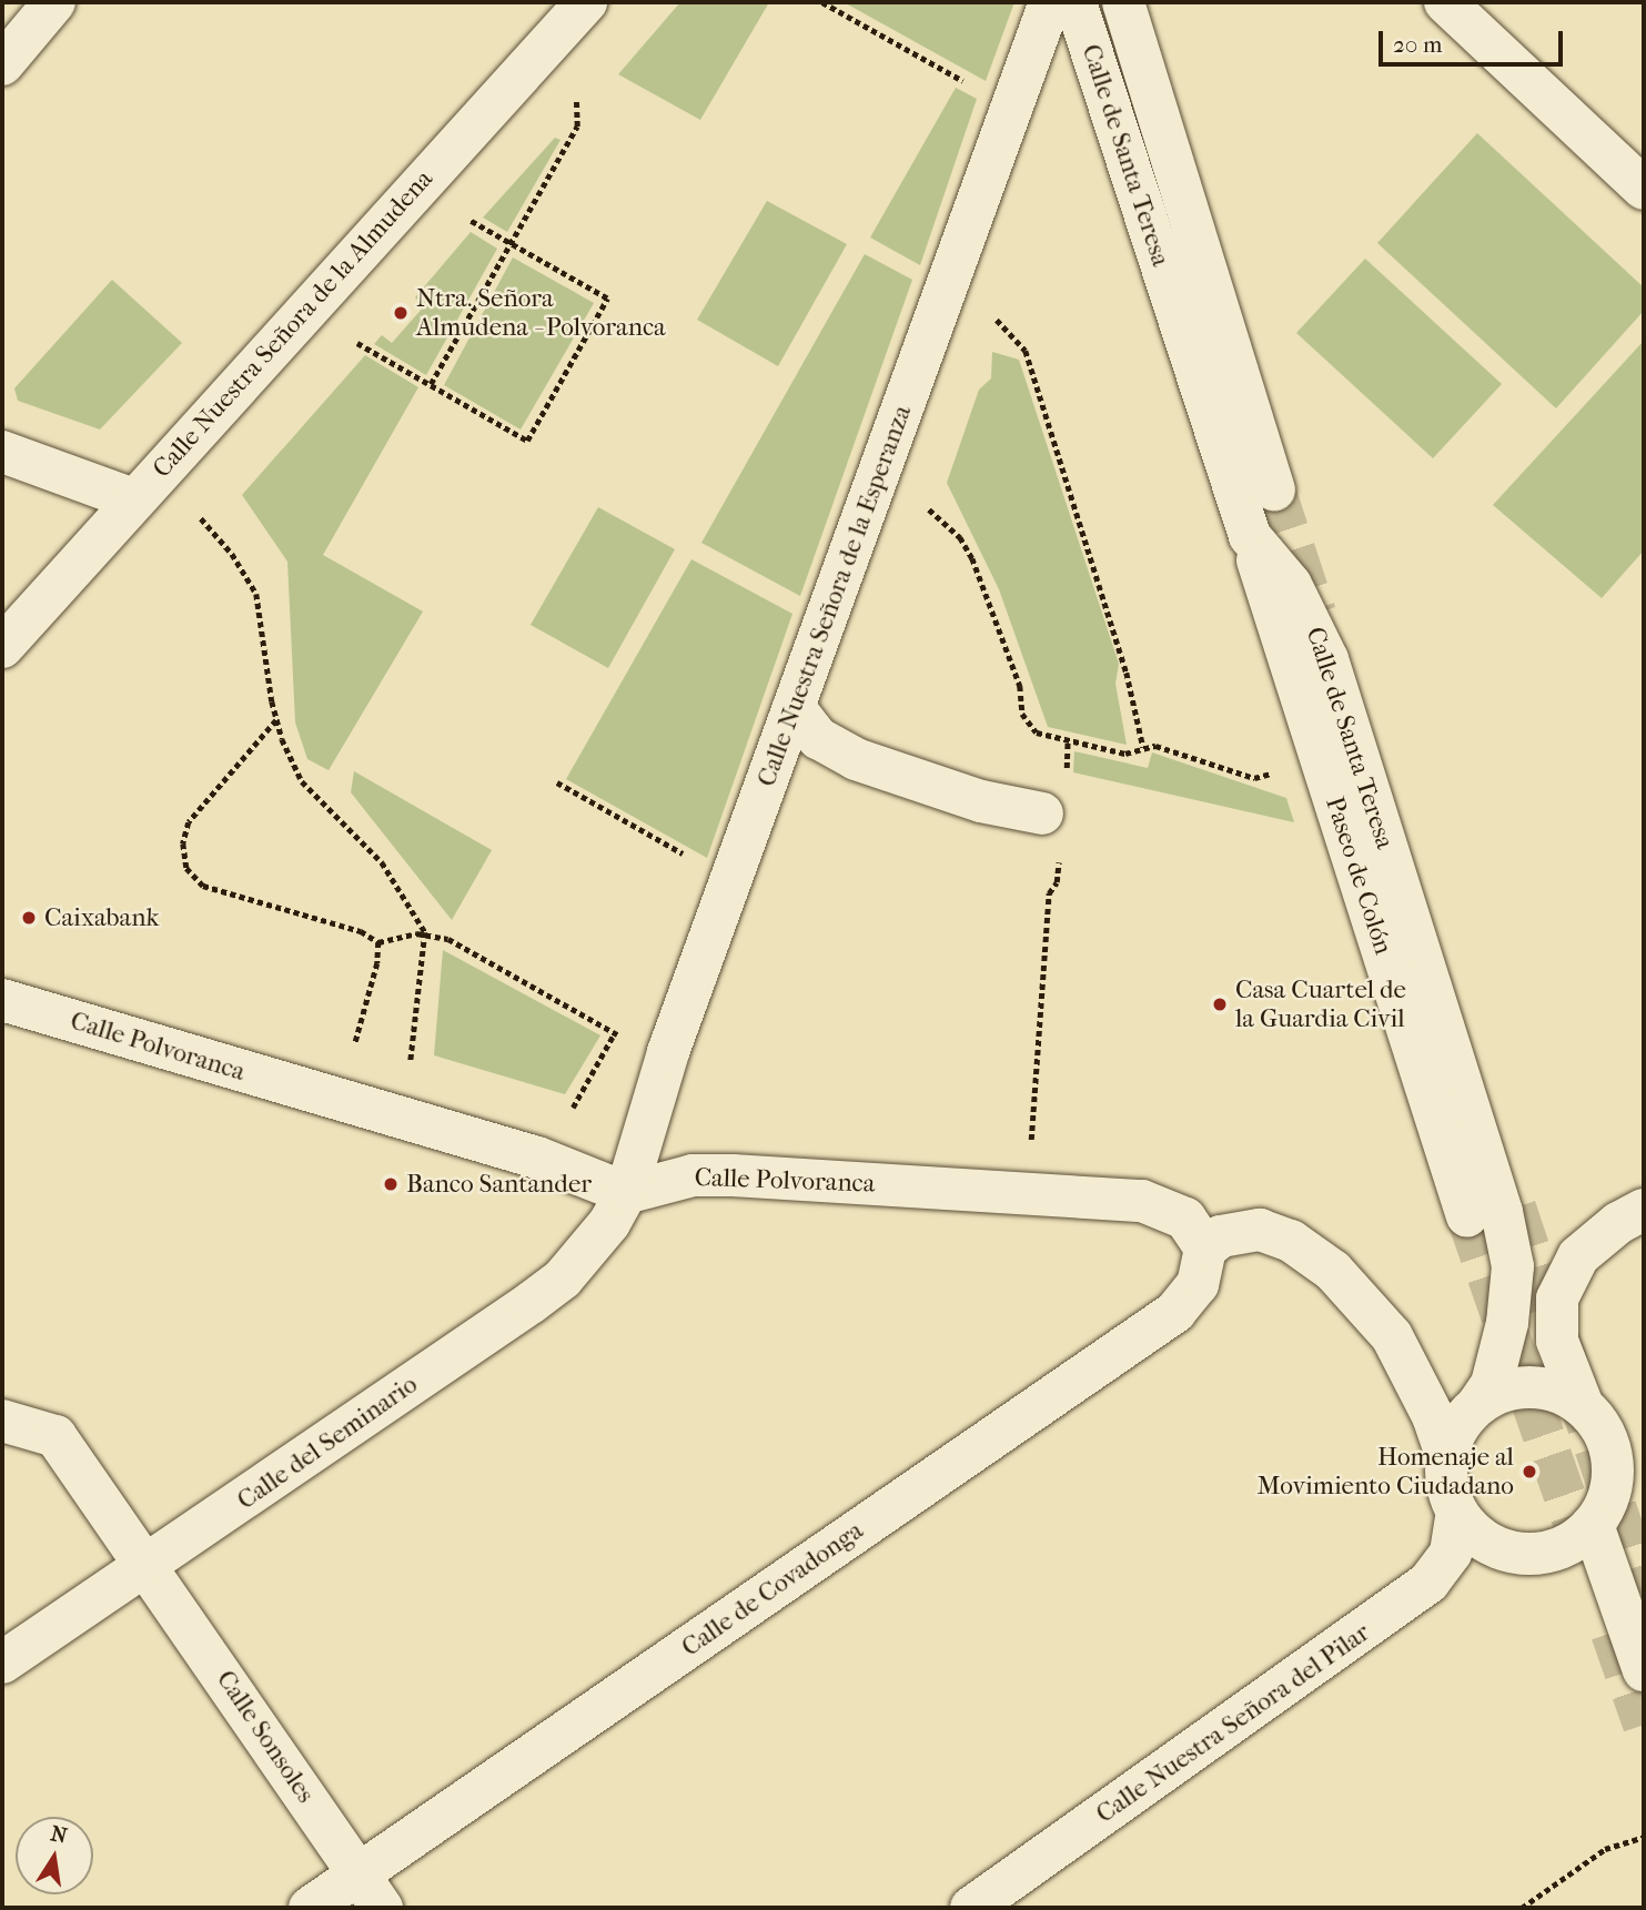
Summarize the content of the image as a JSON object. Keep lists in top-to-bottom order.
{
  "streets": {
    "street": [
      "Calle de Santa Teresa",
      "Calle Nuestra Señora de la Almudena",
      "Calle Nuestra Señora de la Esperanza",
      "Paseo de Colón",
      "Calle Polvoranca",
      "Calle del Seminario",
      "Calle de Covadonga",
      "Calle Nuestra Señora del Pilar",
      "Calle Sonsoles"
    ]
  },
  "crossings": [
    ["Calle de Santa Teresa", "Paseo de Colón"],
    ["Calle de Santa Teresa", "Calle Nuestra Señora del Pilar"],
    ["Calle Nuestra Señora de la Esperanza", "Calle Polvoranca"],
    ["Calle Nuestra Señora de la Esperanza", "Calle del Seminario"],
    ["Calle Polvoranca", "Calle del Seminario"],
    ["Calle Polvoranca", "Calle de Covadonga"],
    ["Calle del Seminario", "Calle Sonsoles"],
    ["Calle de Covadonga", "Calle Sonsoles"]
  ],
  "places": [
    "Ntra. Señora Almudena - Polvoranca",
    "Caixabank",
    "Casa Cuartel de la Guardia Civil",
    "Banco Santander",
    "Homenaje al Movimiento Ciudadano"
  ],
  "scale_bar": "20 m",
  "north": "top"
}
